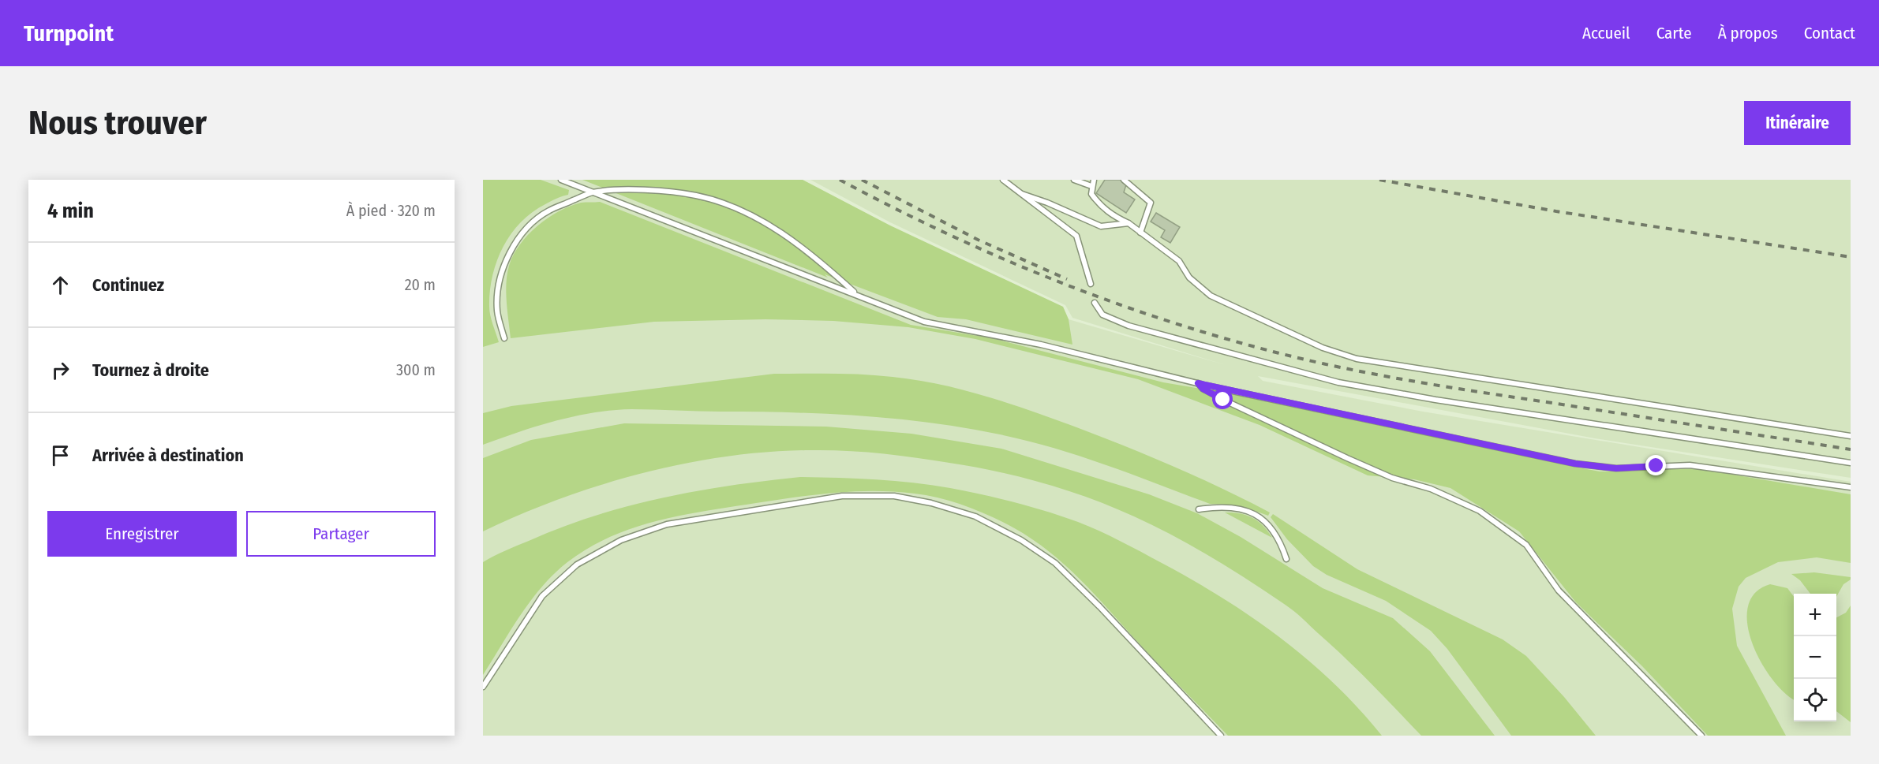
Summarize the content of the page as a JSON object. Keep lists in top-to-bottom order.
{
  "page": {
    "header": "Turnpoint",
    "nav": [
      "Accueil",
      "Carte",
      "À propos",
      "Contact"
    ],
    "buttons": [
      "Itinéraire",
      ["Enregistrer", "Partager"]
    ],
    "title": "Nous trouver",
    "heading": ["4 min", "À pied · 320 m"],
    "list": [
      ["Continuez", "20 m"],
      ["Tournez à droite", "300 m"],
      "Arrivée à destination"
    ],
    "map_buttons": ["+", "−"]
  }
}
